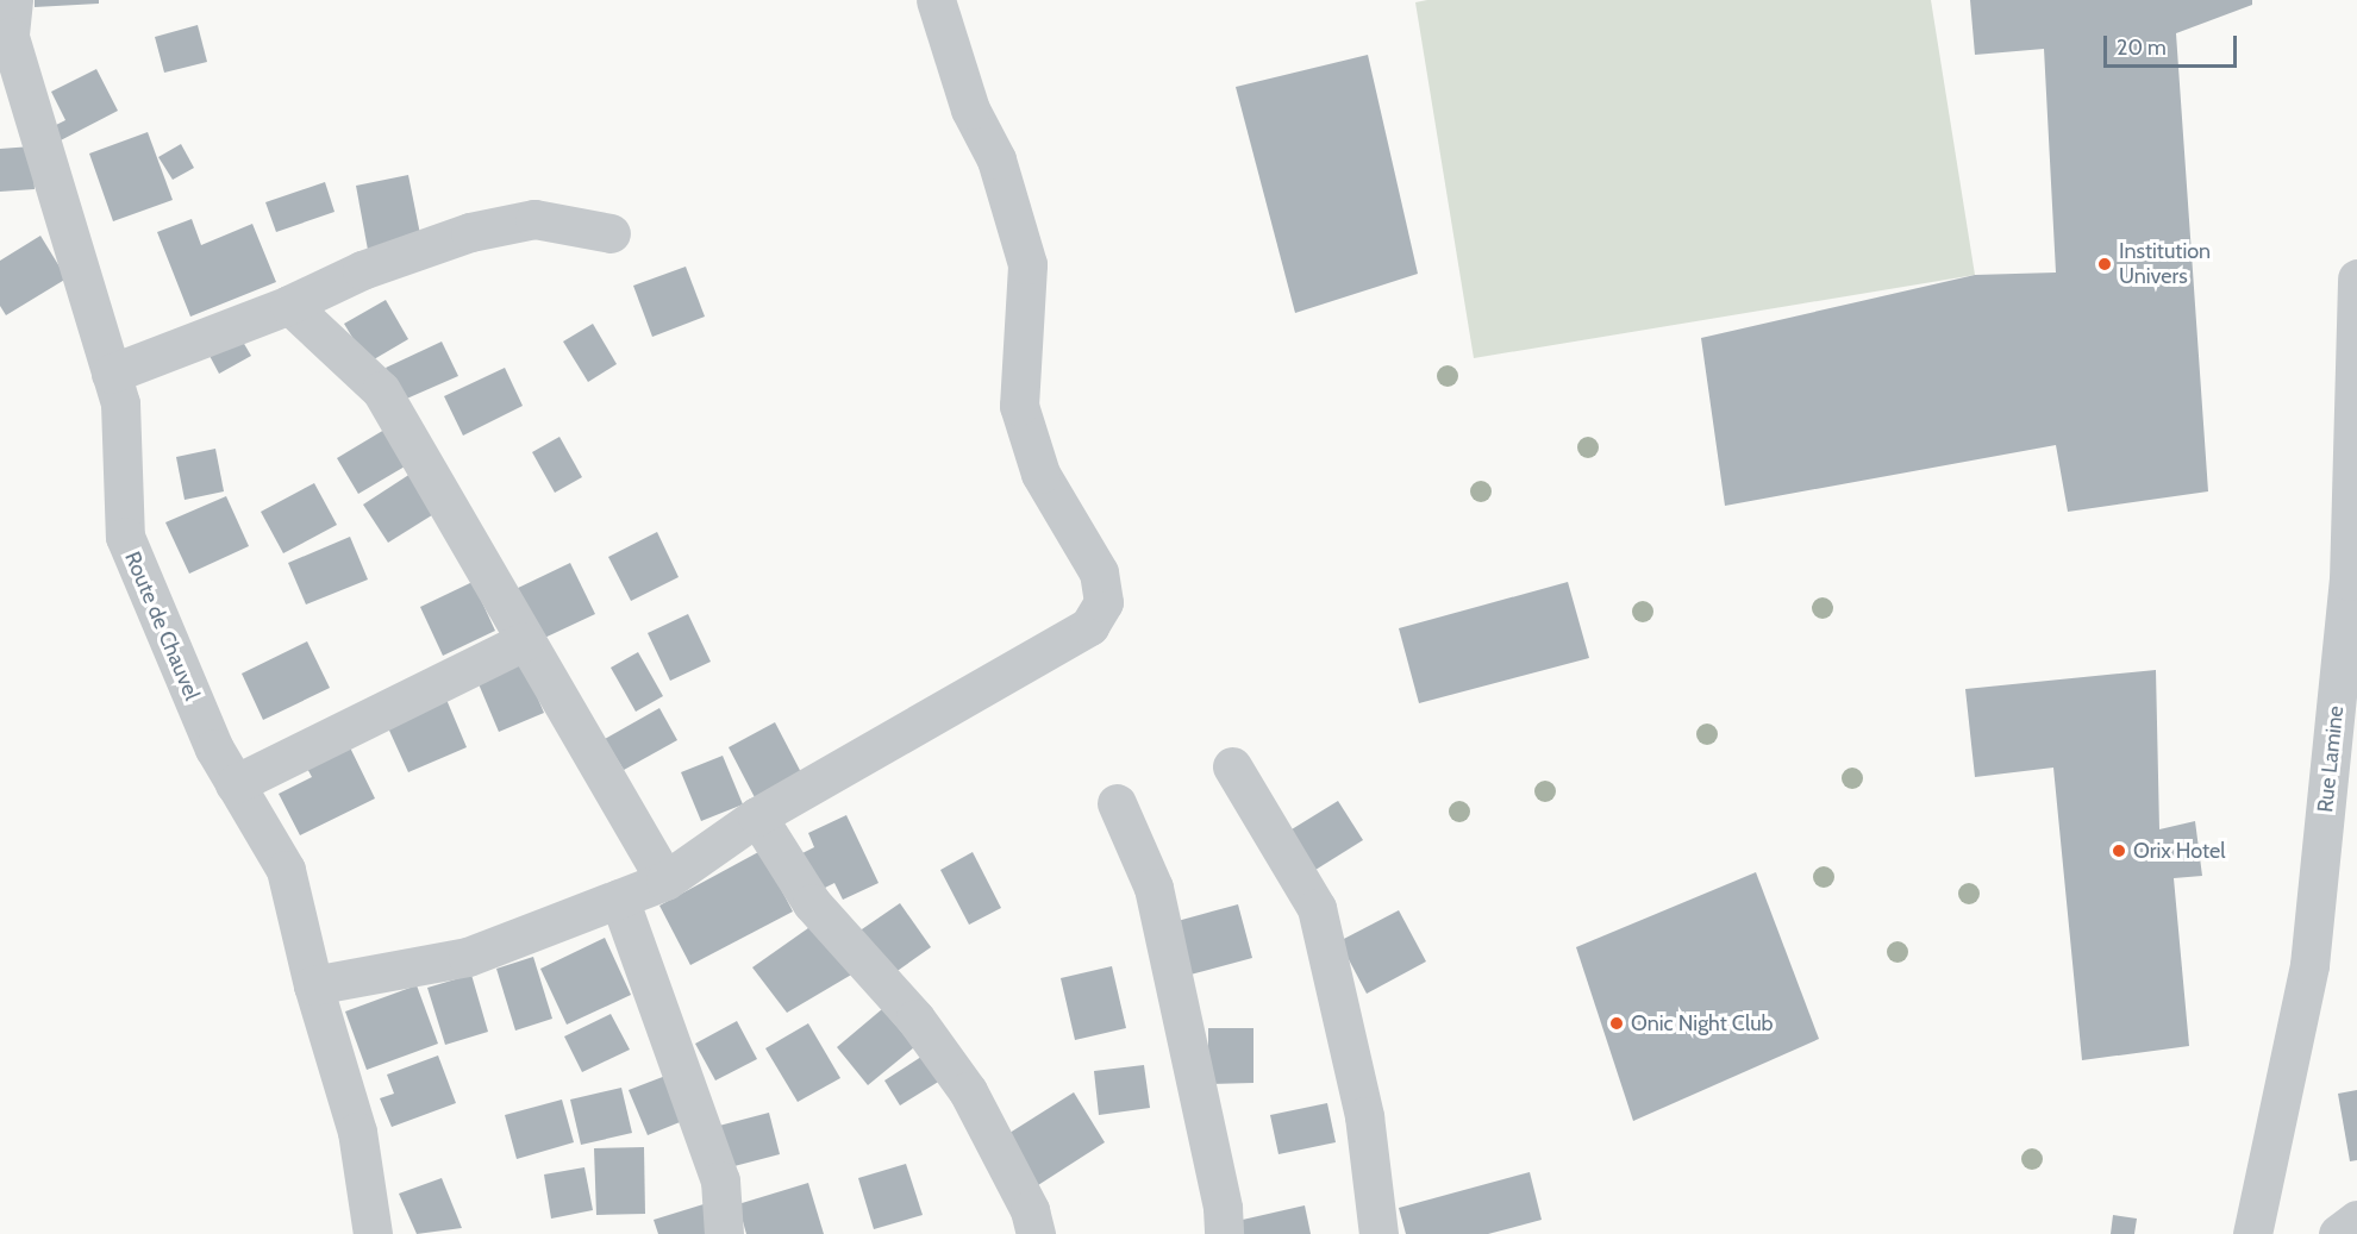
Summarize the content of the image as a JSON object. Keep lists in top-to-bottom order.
{
  "streets": {
    "street": ["Route de Chauvel", "Rue Lamine"]
  },
  "places": ["Institution Univers", "Orix Hotel", "Onic Night Club"],
  "scale_bar": "20 m"
}
